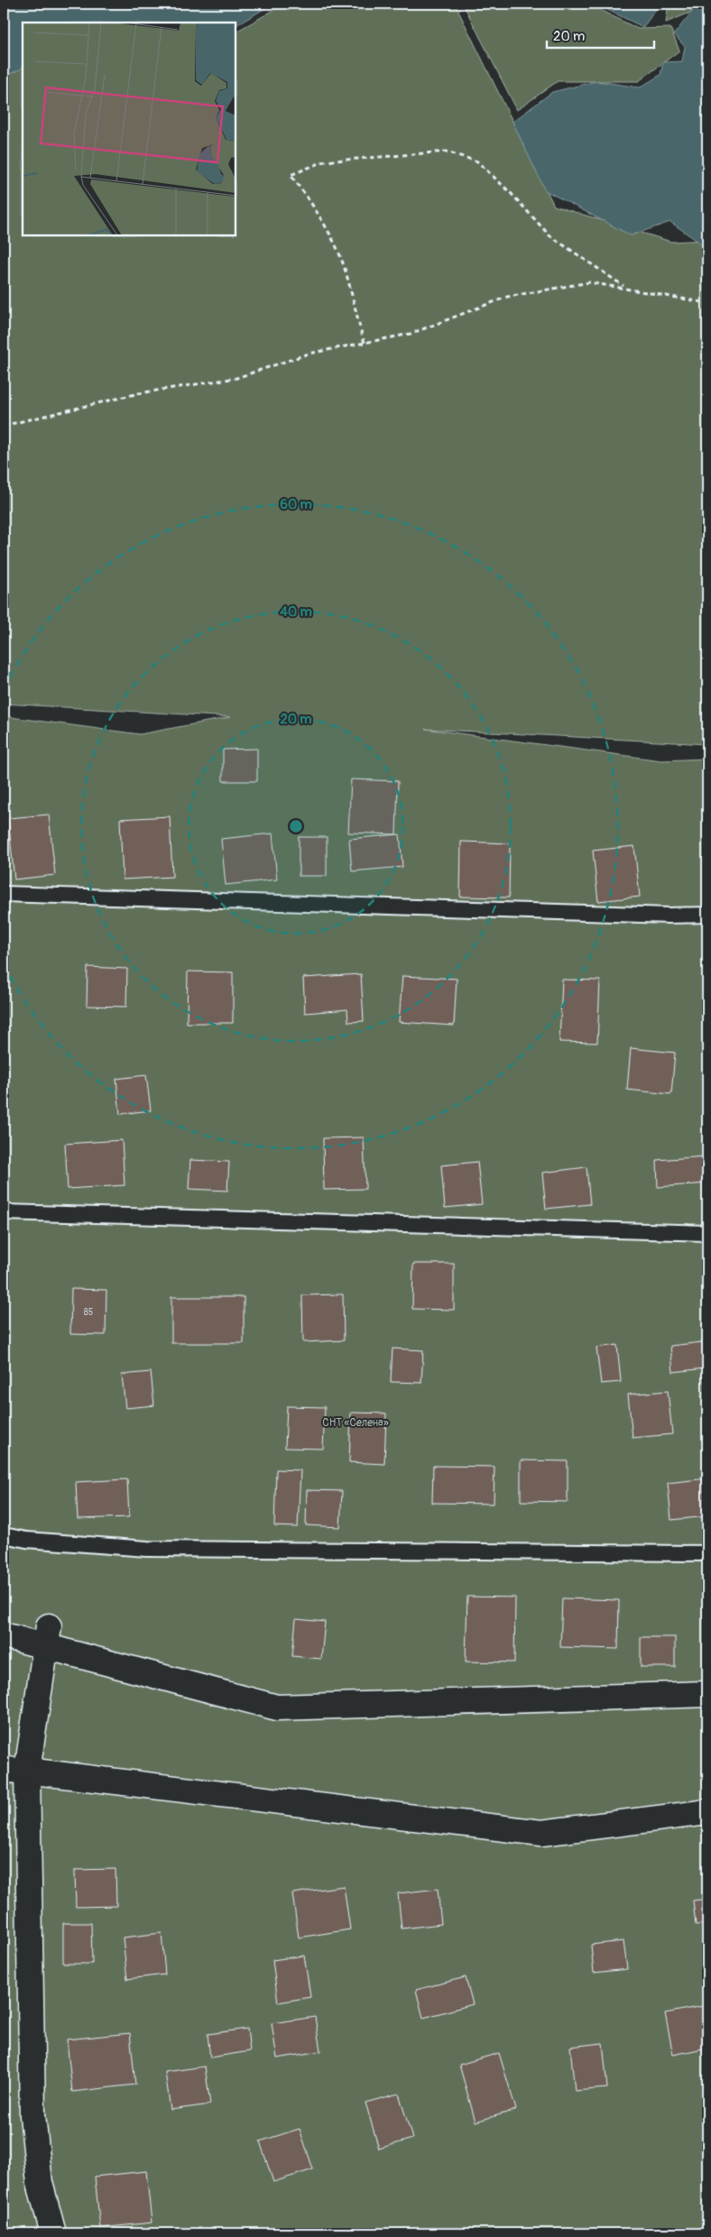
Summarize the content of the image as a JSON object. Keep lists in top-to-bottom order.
{
  "parks": ["СНТ «Селена»"],
  "house_numbers": ["85"],
  "scale_bar": "20 m",
  "rings": ["60 m", "40 m", "20 m"]
}
